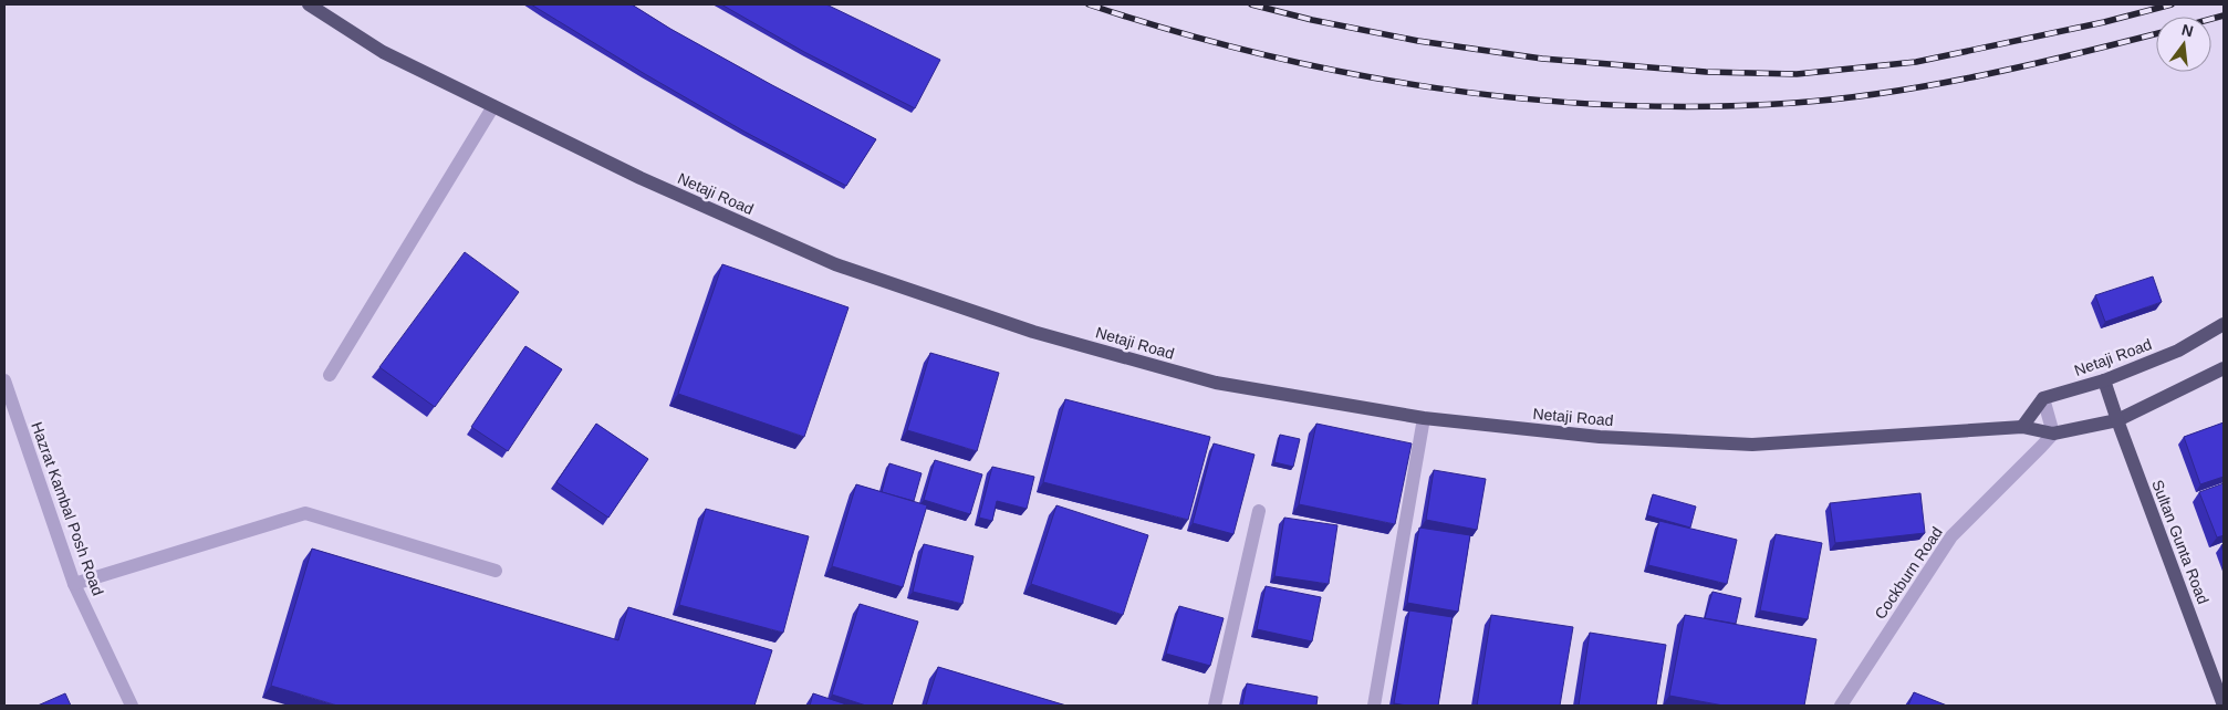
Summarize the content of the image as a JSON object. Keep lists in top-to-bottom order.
{
  "streets": {
    "main road": ["Netaji Road", "Sultan Gunta Road"],
    "street": ["Hazrat Kambal Posh Road", "Cockburn Road"]
  },
  "crossings": [
    ["Netaji Road", "Sultan Gunta Road"],
    ["Netaji Road", "Cockburn Road"]
  ],
  "north": "top"
}
